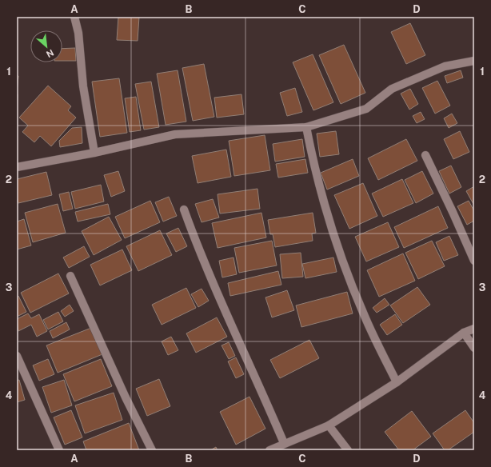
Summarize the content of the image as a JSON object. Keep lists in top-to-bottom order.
{
  "north": "bottom right",
  "grid": {
    "columns": [
      "A",
      "B",
      "C",
      "D"
    ],
    "rows": [
      "1",
      "2",
      "3",
      "4"
    ]
  }
}
